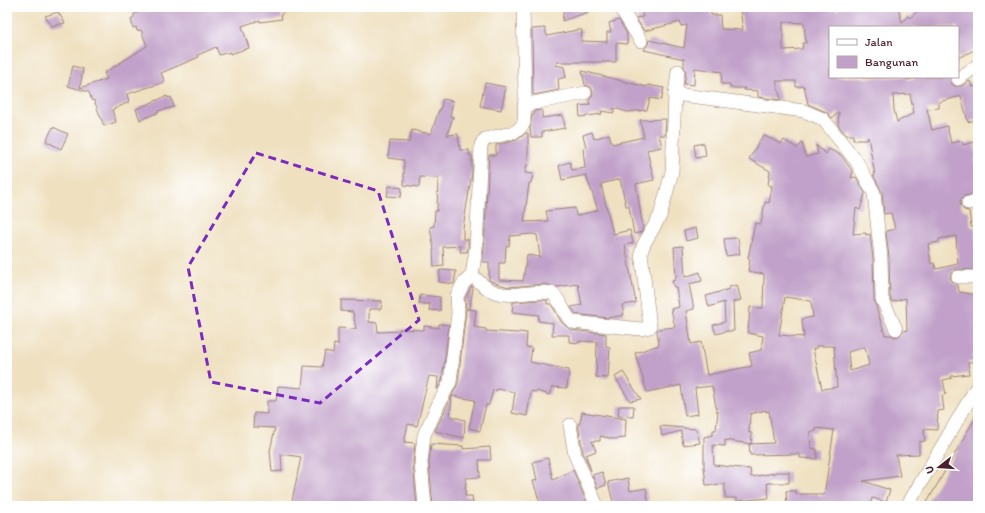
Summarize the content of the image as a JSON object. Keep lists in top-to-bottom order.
{
  "legend": ["Jalan", "Bangunan"],
  "north": "left"
}
